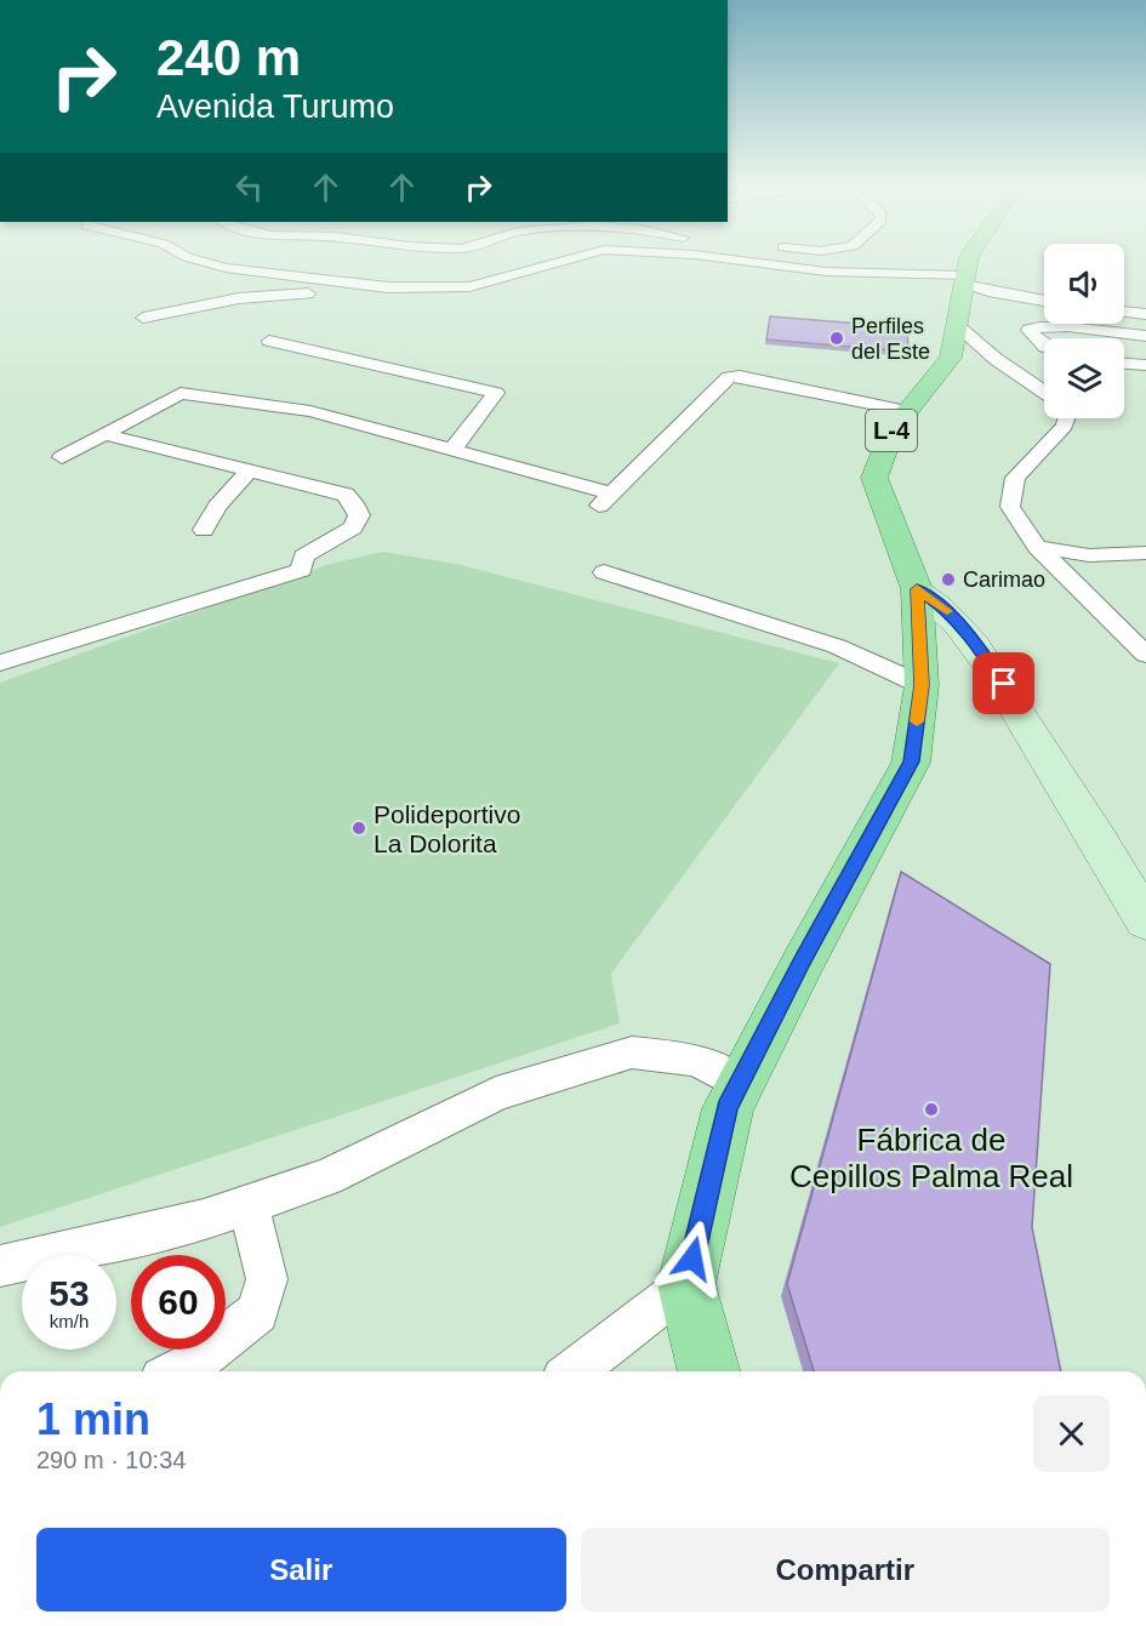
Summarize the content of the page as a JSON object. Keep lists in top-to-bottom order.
{
  "streets": {
    "main road": ["L-4"]
  },
  "places": [
    "Perfiles del Este",
    "Carimao",
    "Polideportivo La Dolorita",
    "Fábrica de Cepillos Palma Real"
  ],
  "page": {
    "turn": ["240 m", "Avenida Turumo"],
    "speed": "53 km/h",
    "limit": "60",
    "heading": ["1 min", "290 m · 10:34"],
    "buttons": ["Salir", "Compartir"]
  }
}
